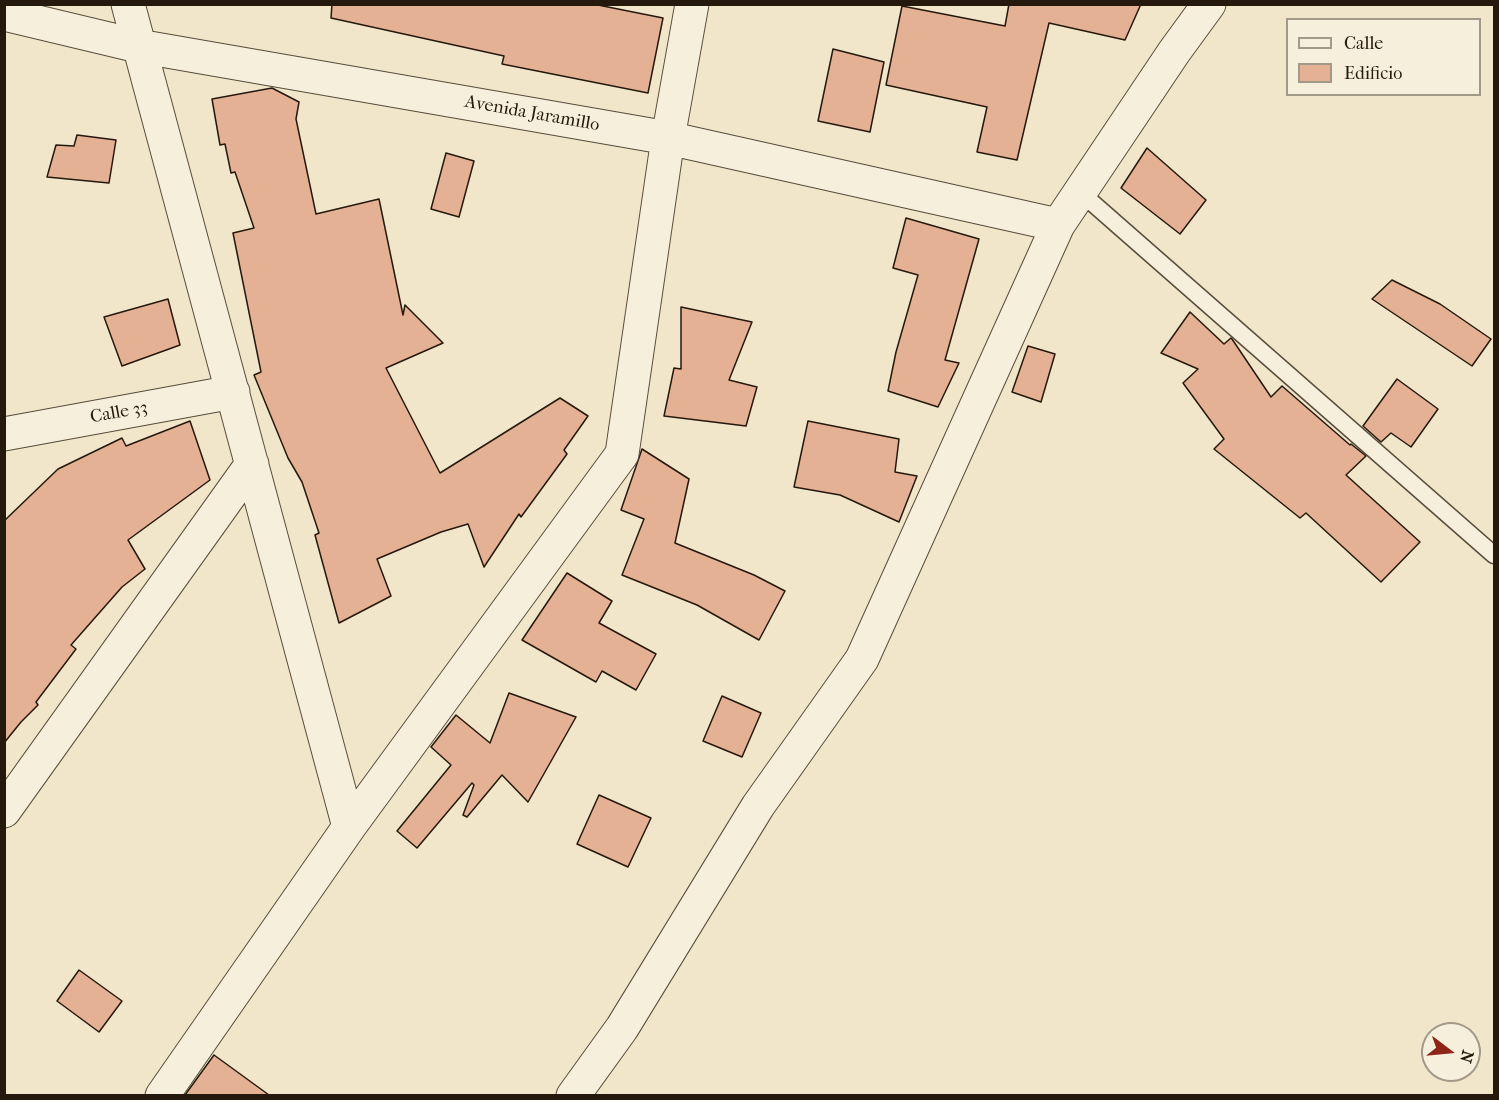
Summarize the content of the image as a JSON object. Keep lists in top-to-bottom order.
{
  "streets": {
    "street": ["Avenida Jaramillo", "Calle 33"]
  },
  "legend": ["Calle", "Edificio"],
  "north": "right"
}
